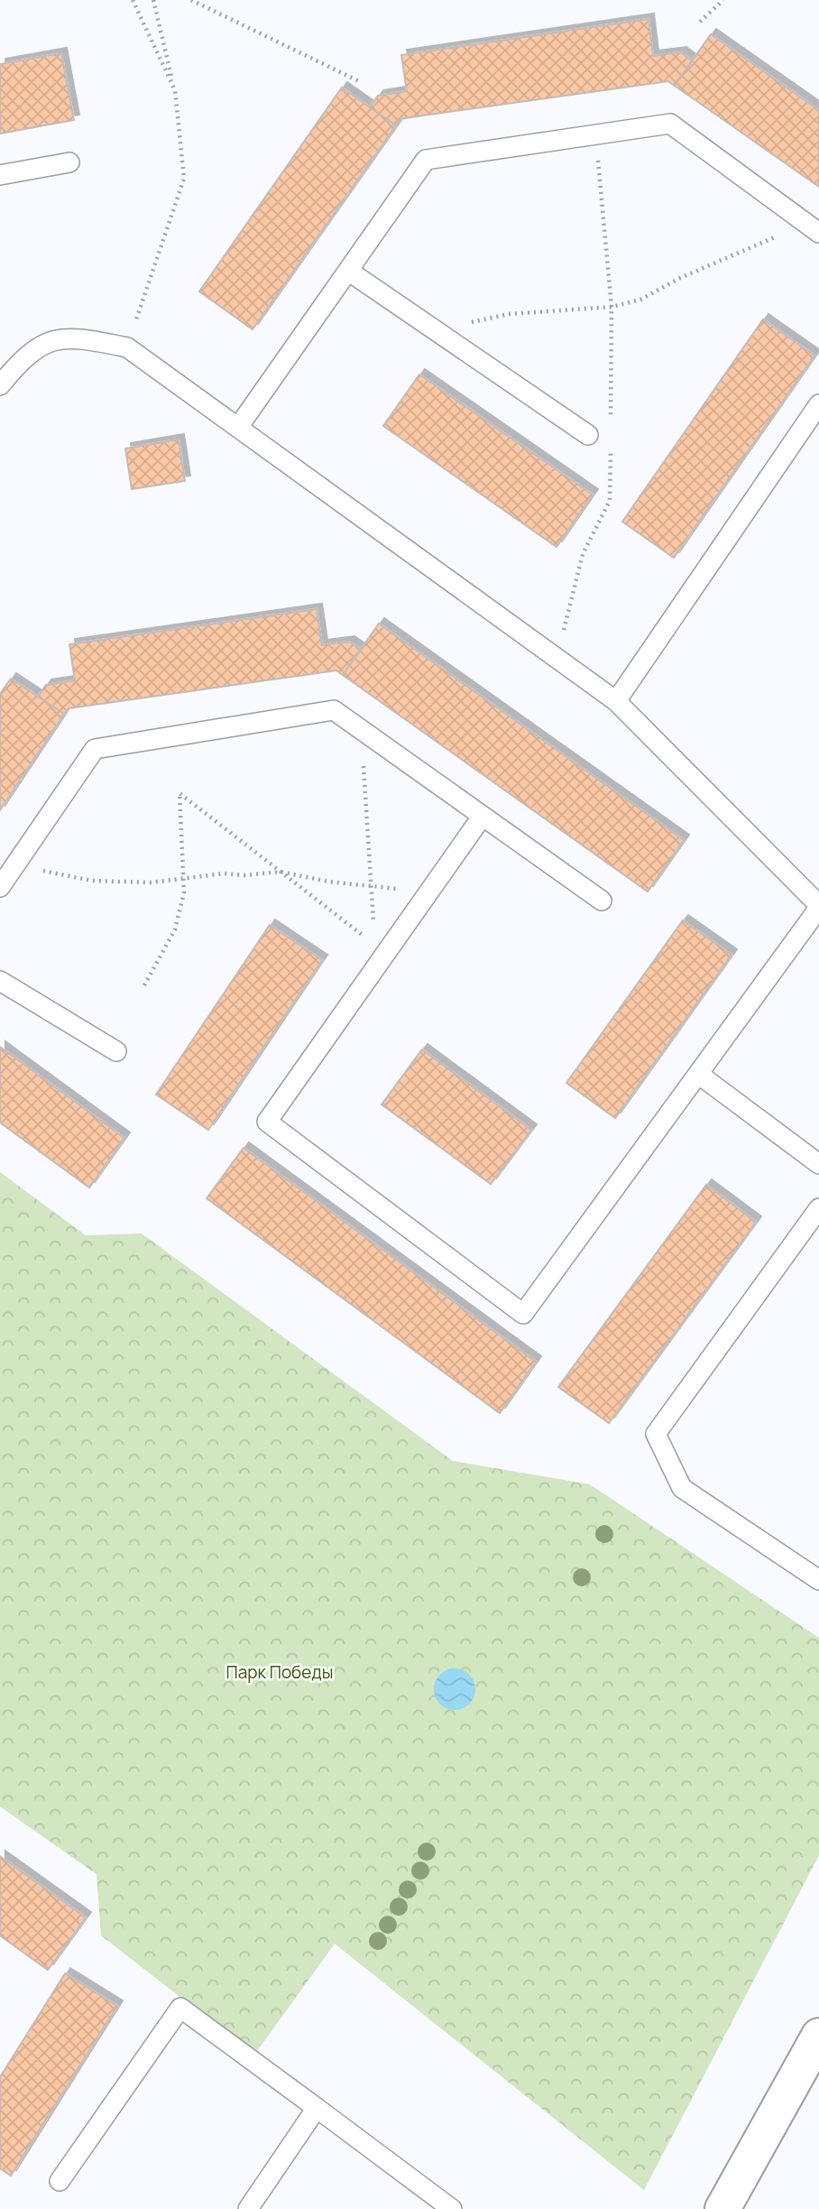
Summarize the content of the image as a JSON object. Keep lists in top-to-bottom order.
{
  "parks": ["Парк Победы"]
}
